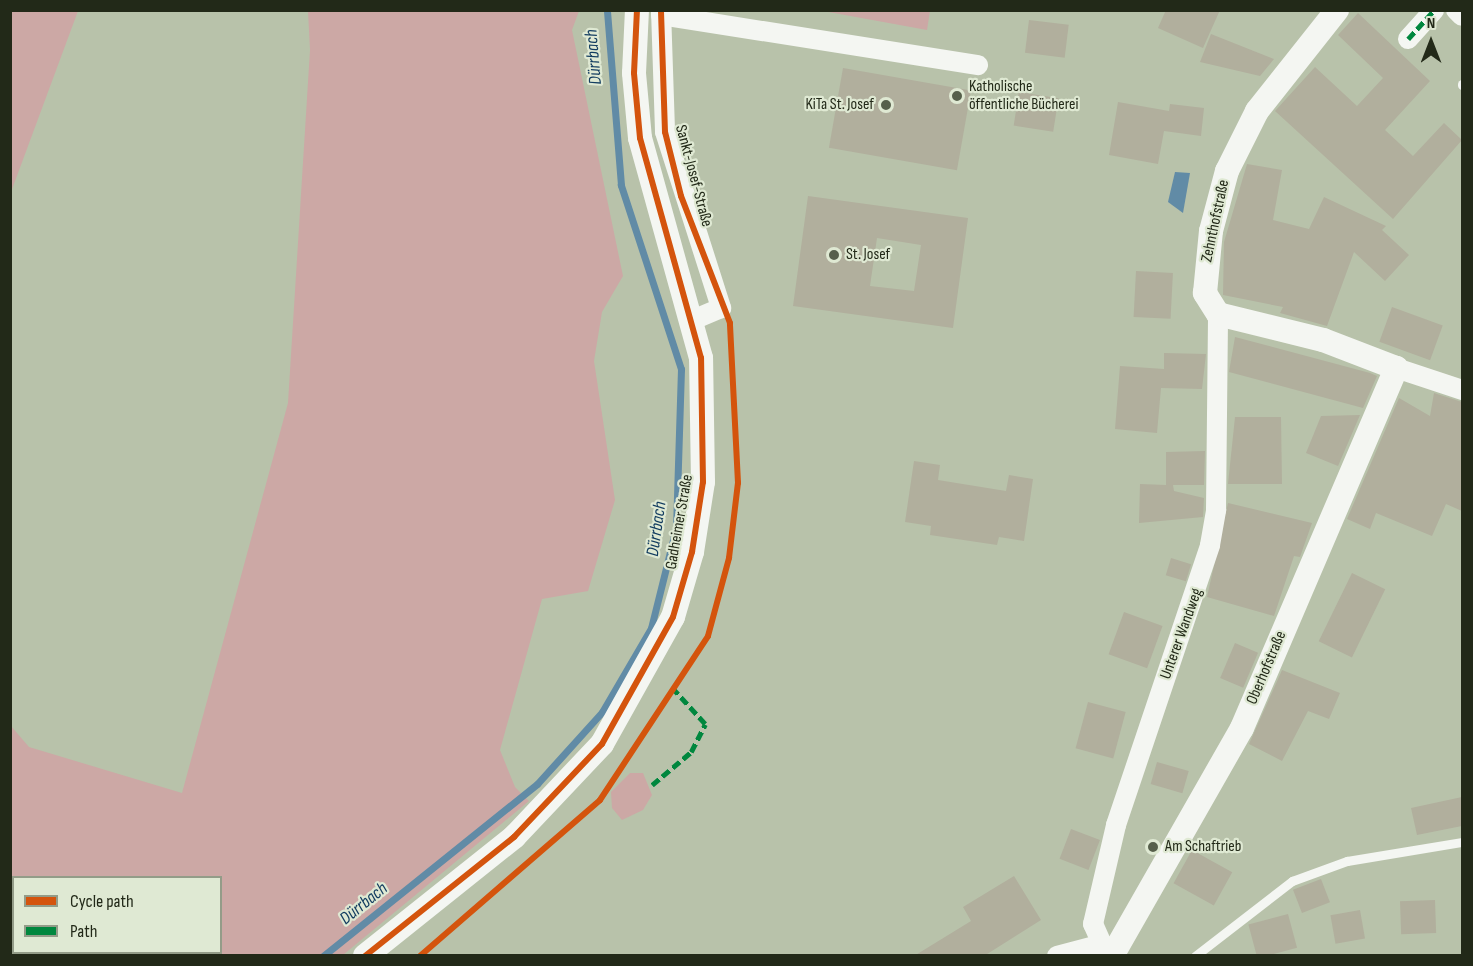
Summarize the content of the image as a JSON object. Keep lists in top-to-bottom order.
{
  "streets": {
    "street": [
      "Sankt-Josef-Straße",
      "Zehnthofstraße",
      "Gadheimer Straße",
      "Unterer Wandweg",
      "Oberhofstraße"
    ]
  },
  "crossings": [
    ["Sankt-Josef-Straße", "Gadheimer Straße"],
    ["Zehnthofstraße", "Unterer Wandweg"],
    ["Unterer Wandweg", "Oberhofstraße"]
  ],
  "water": ["Dürrbach"],
  "places": [
    "Katholische öffentliche Bücherei",
    "KiTa St. Josef",
    "St. Josef",
    "Am Schaftrieb"
  ],
  "legend": ["Cycle path", "Path"],
  "north": "top"
}
